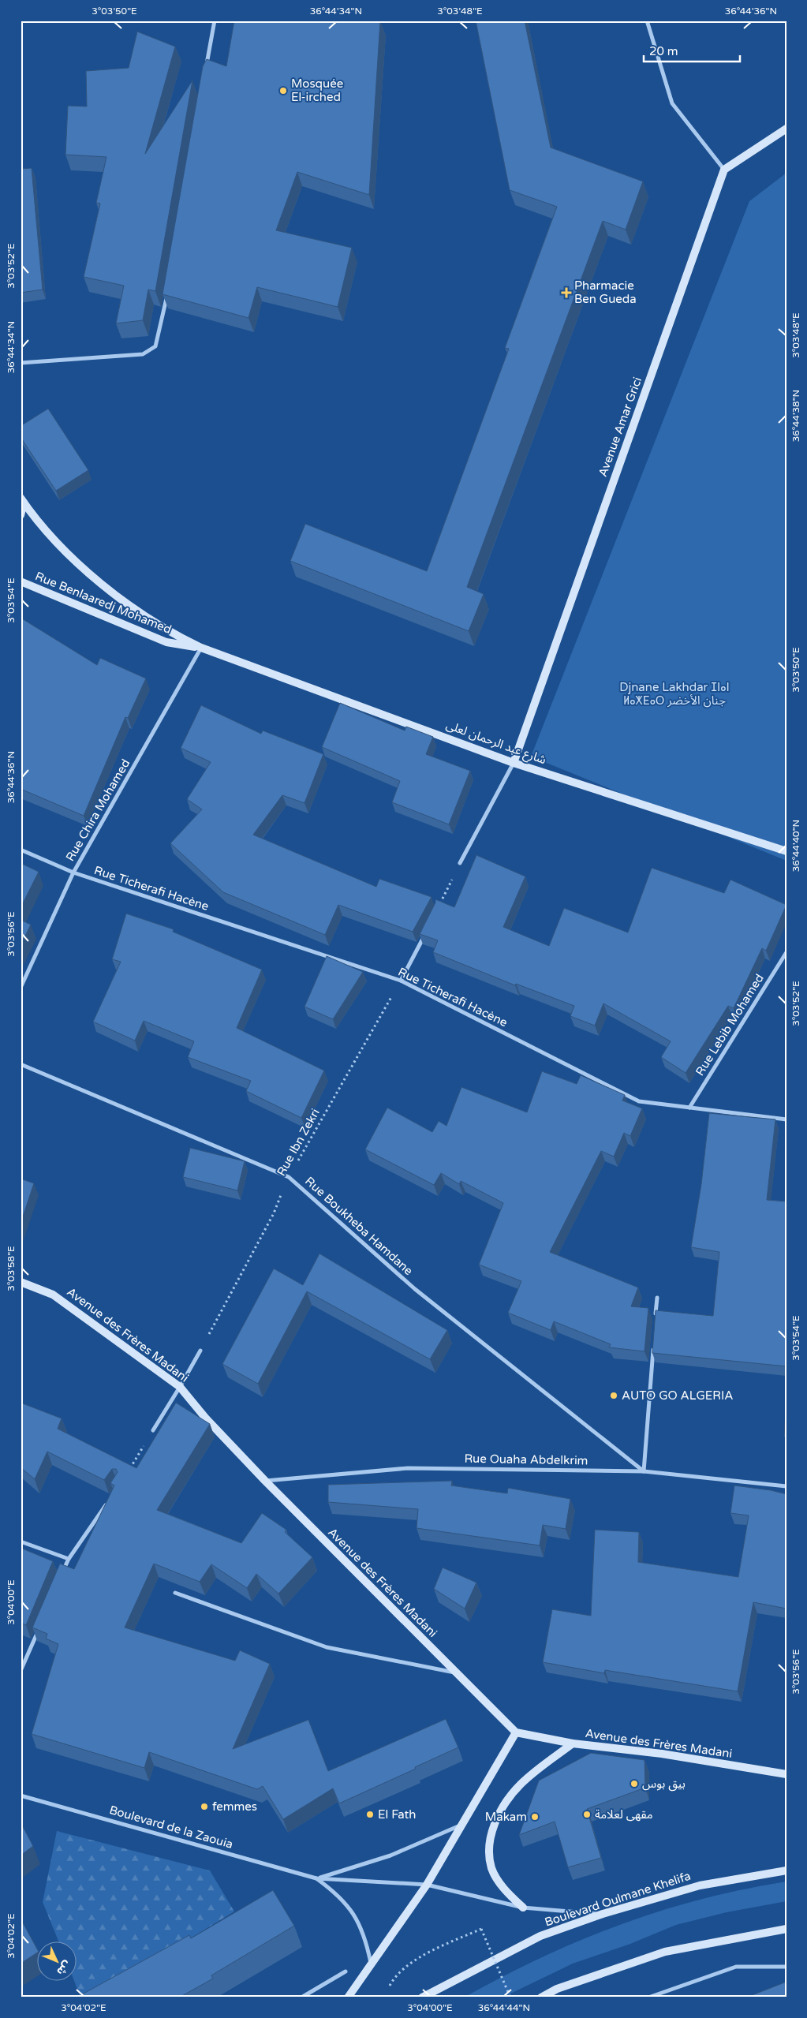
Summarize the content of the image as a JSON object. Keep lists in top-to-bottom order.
{
  "streets": {
    "street": [
      "Avenue Amar Grici",
      "Rue Benlaaredj Mohamed",
      "شارع عبد الرحمان لعلى",
      "Rue Chira Mohamed",
      "Rue Ticherafi Hacène",
      "Rue Lebib Mohamed",
      "Rue Boukheba Hamdane",
      "Avenue des Frères Madani",
      "Rue Ouaha Abdelkrim",
      "Boulevard de la Zaouia",
      "Boulevard Oulmane Khelifa"
    ],
    "path": ["Rue Ibn Zekri"]
  },
  "crossings": [
    ["Avenue Amar Grici", "شارع عبد الرحمان لعلى"],
    ["Rue Benlaaredj Mohamed", "شارع عبد الرحمان لعلى"],
    ["Rue Benlaaredj Mohamed", "Rue Chira Mohamed"],
    ["شارع عبد الرحمان لعلى", "Rue Chira Mohamed"],
    ["Rue Chira Mohamed", "Rue Ticherafi Hacène"],
    ["Rue Ticherafi Hacène", "Rue Lebib Mohamed"],
    ["Rue Ticherafi Hacène", "Rue Ibn Zekri"],
    ["Rue Ibn Zekri", "Rue Boukheba Hamdane"],
    ["Rue Boukheba Hamdane", "Rue Ouaha Abdelkrim"],
    ["Avenue des Frères Madani", "Rue Ouaha Abdelkrim"]
  ],
  "parks": ["Djnane Lakhdar ⵊⵏⴰⵏ ⵍⴰⵅⴹⴰⵔ جنان الأخضر"],
  "places": {
    "other": [
      "Mosquée El-irched",
      "AUTO GO ALGERIA",
      "بيق بوس",
      "femmes",
      "El Fath",
      "مقهى لعلامة",
      "Makam"
    ],
    "health": ["Pharmacie Ben Gueda"]
  },
  "scale_bar": "20 m",
  "north": "bottom right",
  "coordinates": [
    "3°03'50\"E",
    "36°44'34\"N",
    "3°03'48\"E",
    "36°44'36\"N",
    "3°03'52\"E",
    "36°44'38\"N",
    "3°03'54\"E",
    "36°44'40\"N",
    "3°03'56\"E",
    "3°03'58\"E",
    "3°04'00\"E",
    "3°04'02\"E",
    "36°44'44\"N"
  ]
}
